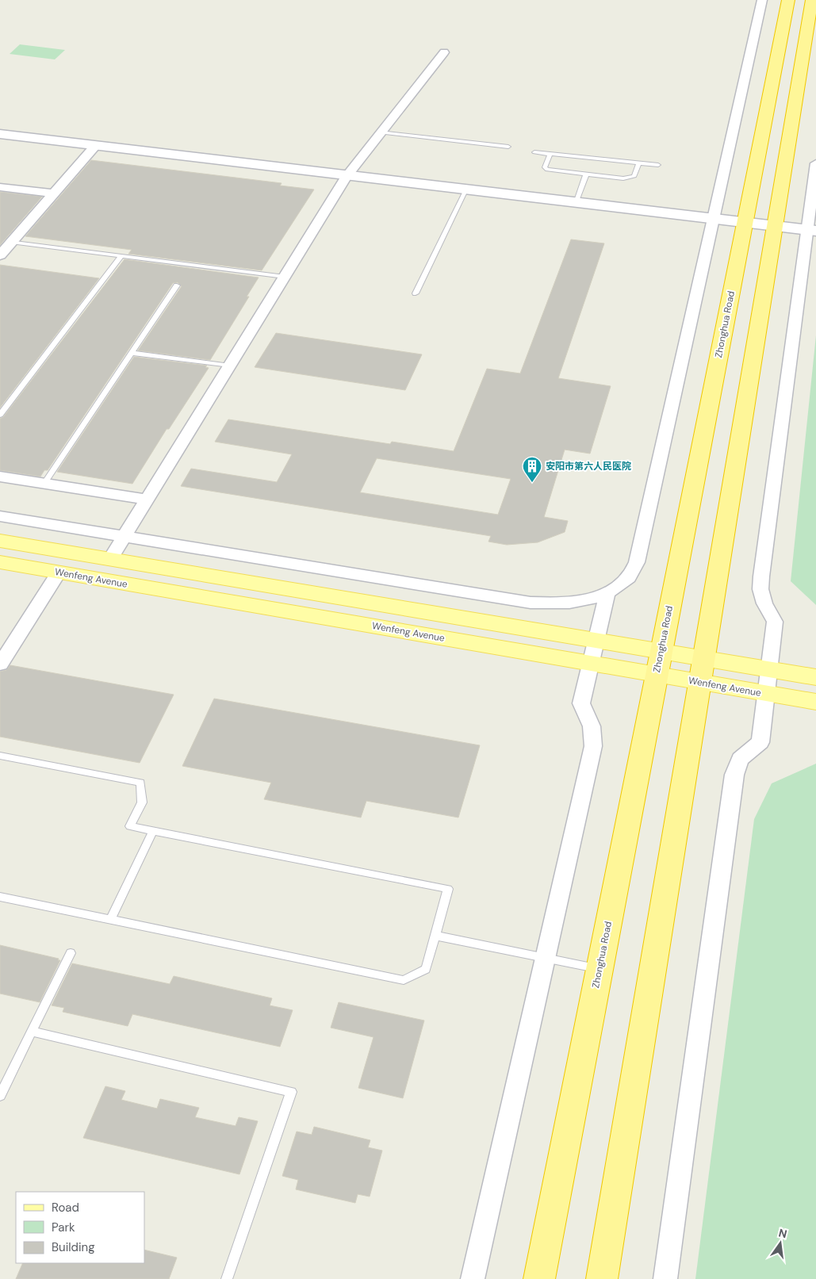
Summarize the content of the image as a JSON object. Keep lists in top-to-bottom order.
{
  "streets": {
    "highway": ["Zhonghua Road"],
    "main road": ["Wenfeng Avenue"]
  },
  "crossings": [
    ["Zhonghua Road", "Wenfeng Avenue"]
  ],
  "places": {
    "building": ["安阳市第六人民医院"]
  },
  "legend": ["Road", "Park", "Building"],
  "north": "top"
}
